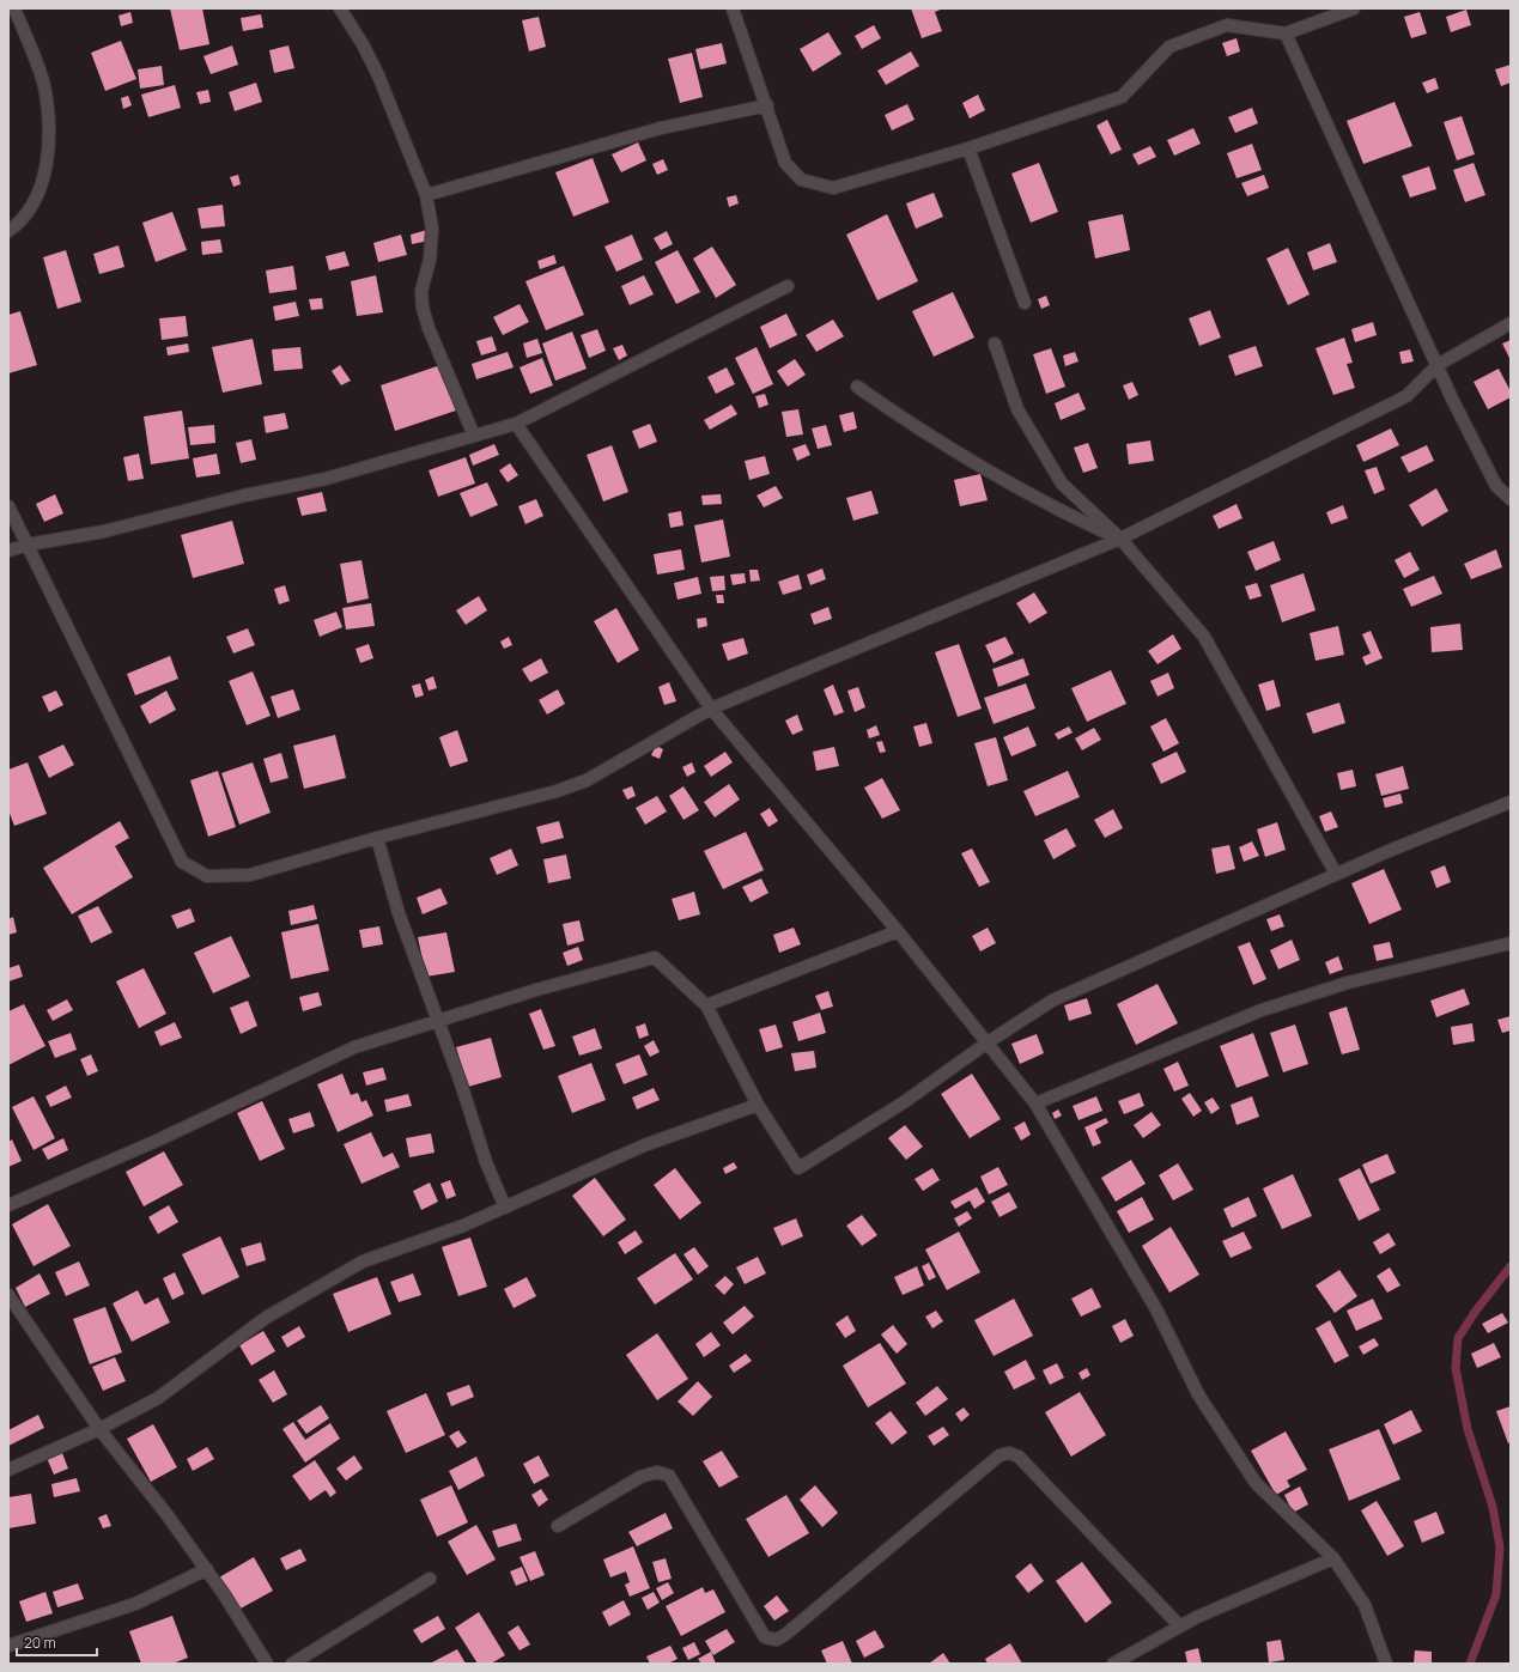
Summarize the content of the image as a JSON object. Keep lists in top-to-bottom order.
{
  "scale_bar": "20 m"
}
